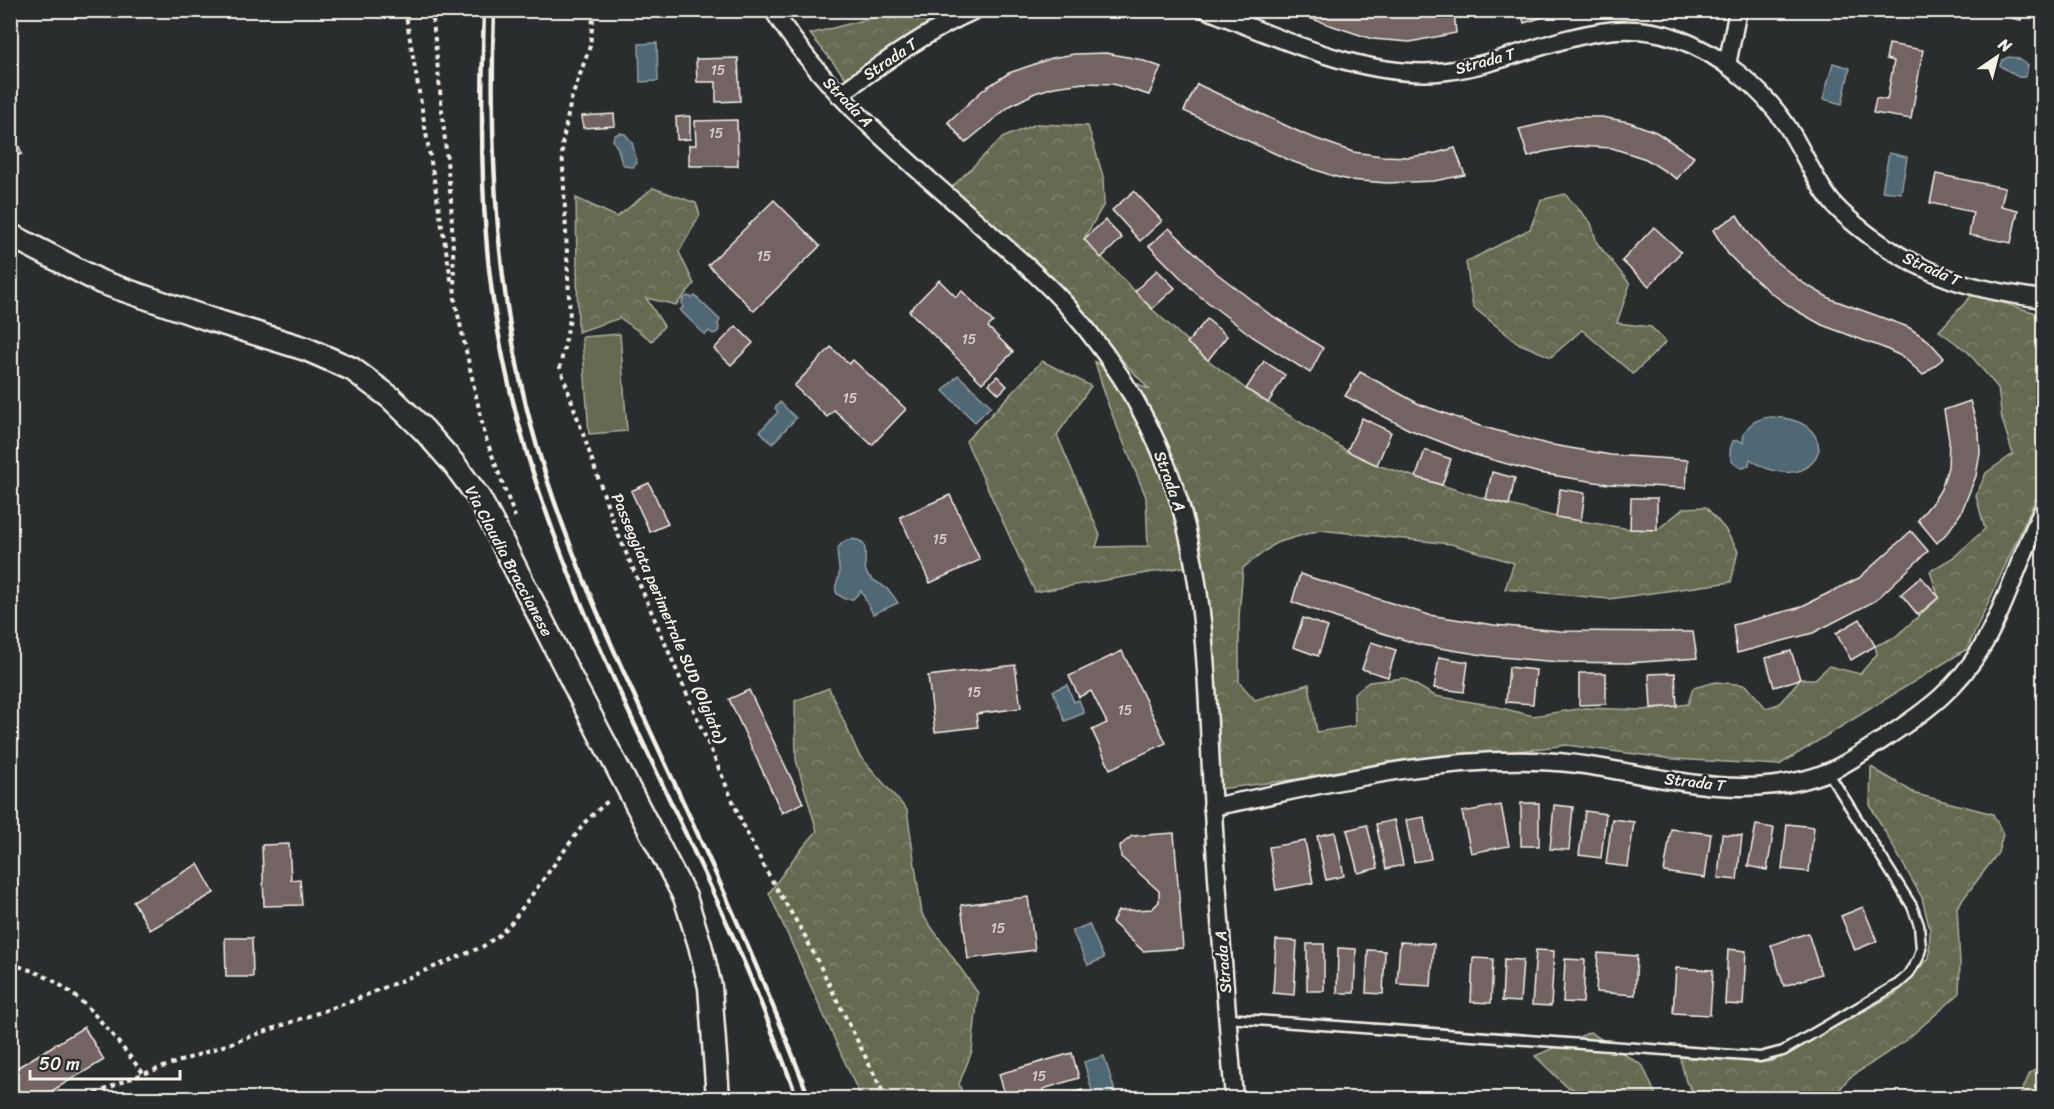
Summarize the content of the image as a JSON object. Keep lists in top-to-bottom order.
{
  "streets": {
    "main road": ["Via Claudia Braccianese"],
    "street": ["Strada T", "Strada A"],
    "path": ["Passeggiata perimetrale SUD (Olgiata)"]
  },
  "crossings": [
    ["Strada T", "Strada A"]
  ],
  "house_numbers": [
    "15",
    "15",
    "15",
    "15",
    "15",
    "15",
    "15",
    "15",
    "15",
    "15"
  ],
  "scale_bar": "50 m",
  "north": "top right"
}
